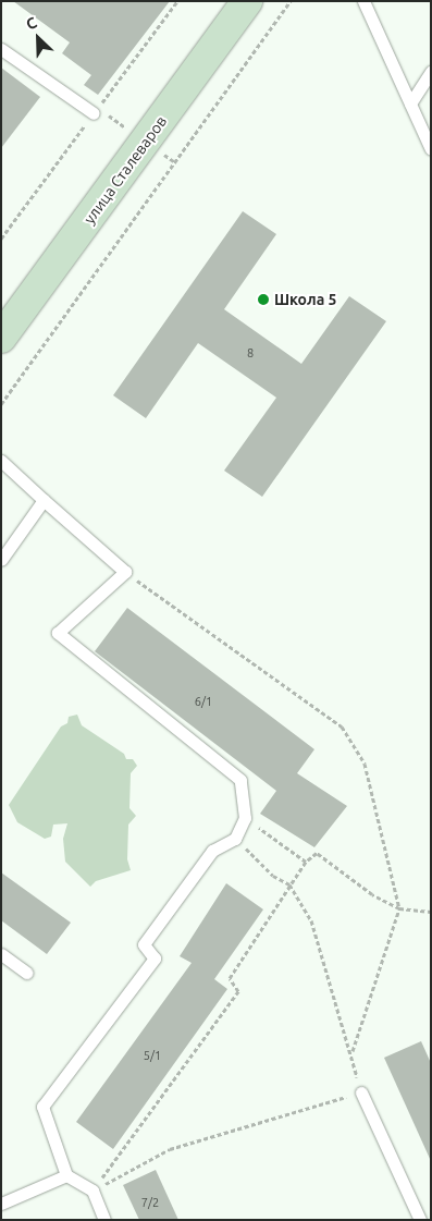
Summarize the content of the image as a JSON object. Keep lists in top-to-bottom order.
{
  "streets": {
    "main road": ["улица Сталеваров"]
  },
  "places": ["Школа 5"],
  "house_numbers": [
    "8",
    "6/1",
    "5/1",
    "7/2"
  ],
  "north": "top left"
}
